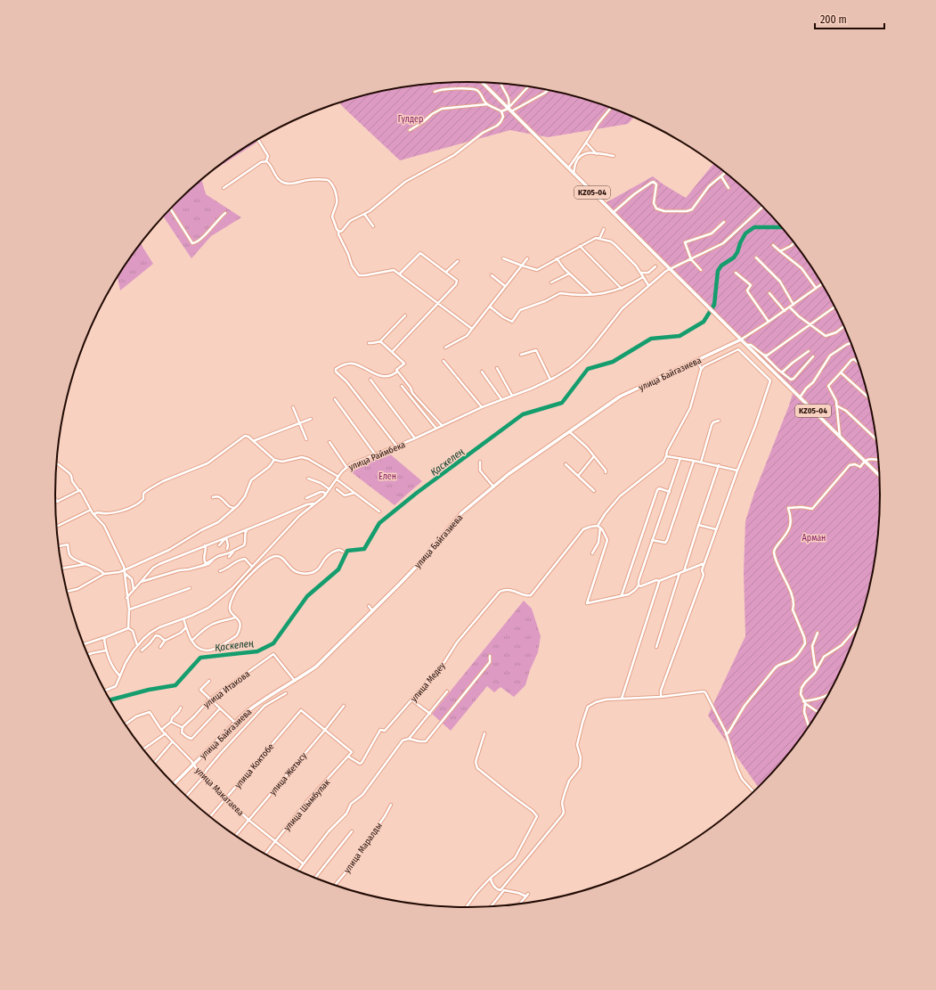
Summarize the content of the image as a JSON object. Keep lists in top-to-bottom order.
{
  "streets": {
    "main road": ["KZ05-04", "улица Байгазиева"],
    "street": [
      "улица Раймбека",
      "улица Медеу",
      "улица Итакова",
      "улица Коктобе",
      "улица Жетысу",
      "улица Макатаева",
      "улица Шымбулак",
      "улица Маралды"
    ]
  },
  "crossings": [
    ["KZ05-04", "улица Байгазиева"],
    ["KZ05-04", "улица Раймбека"],
    ["улица Байгазиева", "улица Итакова"],
    ["улица Байгазиева", "улица Макатаева"],
    ["улица Медеу", "улица Шымбулак"],
    ["улица Коктобе", "улица Жетысу"],
    ["улица Коктобе", "улица Макатаева"],
    ["улица Коктобе", "улица Шымбулак"],
    ["улица Жетысу", "улица Макатаева"],
    ["улица Жетысу", "улица Шымбулак"],
    ["улица Макатаева", "улица Шымбулак"]
  ],
  "water": ["Қаскелең"],
  "parks": ["Гүлдер", "Елен", "Арман"],
  "scale_bar": "200 m"
}
